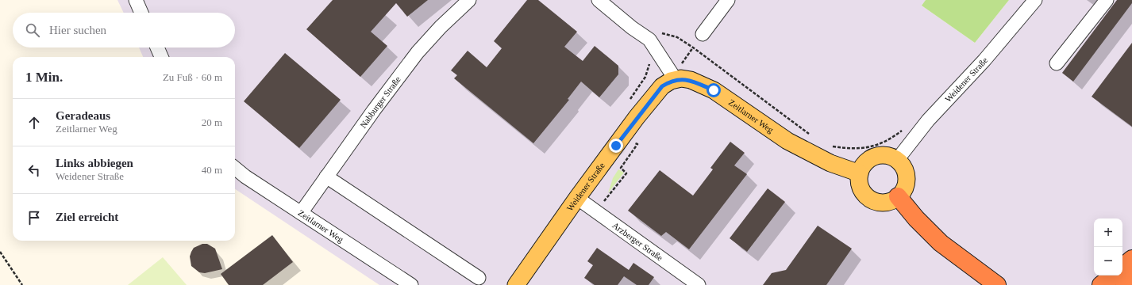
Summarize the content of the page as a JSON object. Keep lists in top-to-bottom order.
{
  "streets": {
    "main road": ["Weidener Straße", "Zeitlarner Weg"],
    "street": ["Nabburger Straße", "Arzberger Straße"]
  },
  "crossings": [
    ["Weidener Straße", "Zeitlarner Weg"],
    ["Weidener Straße", "Arzberger Straße"],
    ["Nabburger Straße", "Zeitlarner Weg"]
  ],
  "page": {
    "search": "Hier suchen",
    "heading": ["1 Min.", "Zu Fuß · 60 m"],
    "list": [
      ["Geradeaus", "Zeitlarner Weg", "20 m"],
      ["Links abbiegen", "Weidener Straße", "40 m"],
      "Ziel erreicht"
    ],
    "map_buttons": ["+", "−"]
  }
}
